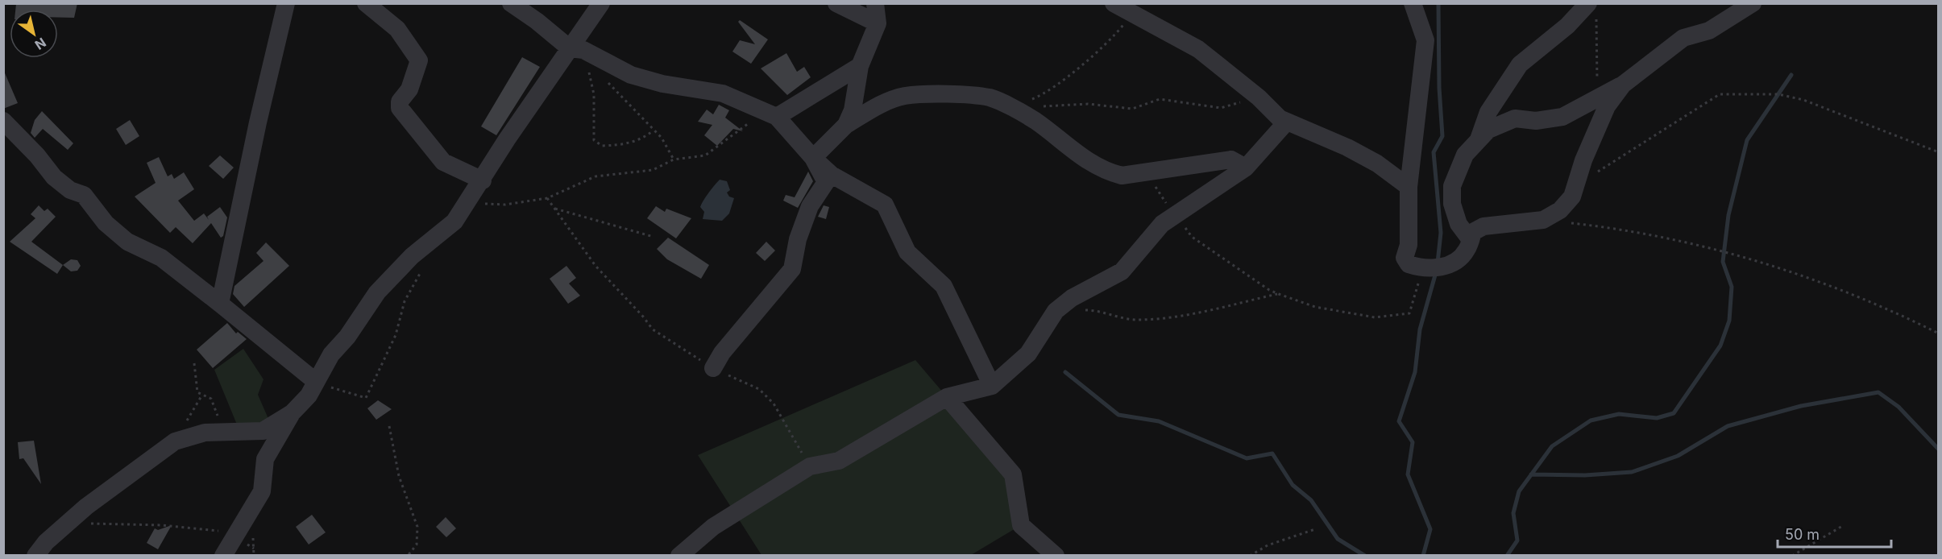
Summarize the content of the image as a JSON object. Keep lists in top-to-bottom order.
{
  "scale_bar": "50 m",
  "north": "bottom right"
}
